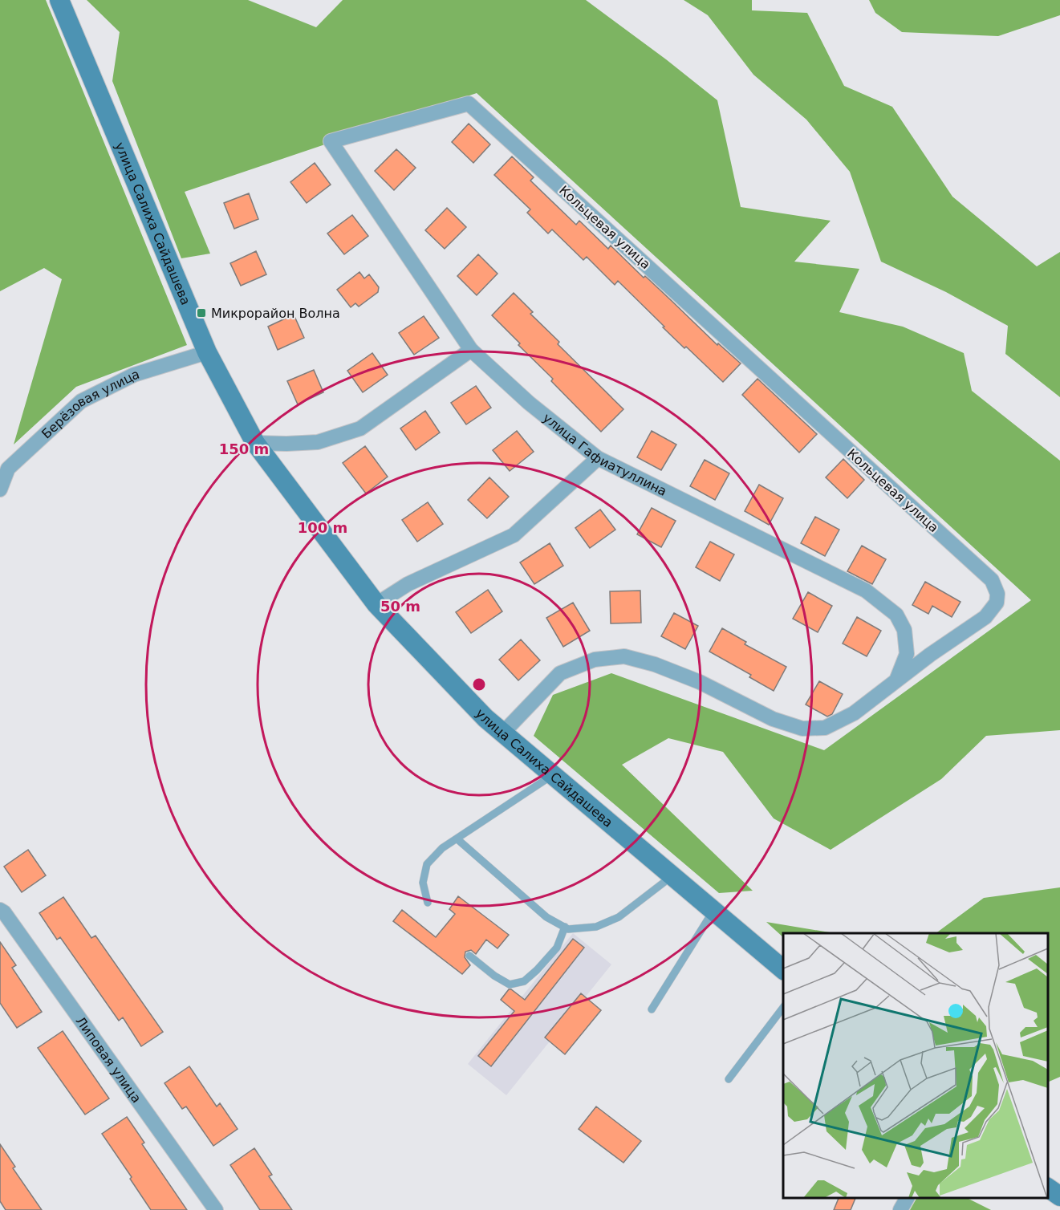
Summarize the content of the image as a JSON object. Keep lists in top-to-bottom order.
{
  "streets": {
    "street": [
      "улица Салиха Сайдашева",
      "Кольцевая улица",
      "Берёзовая улица",
      "улица Гафиатуллина",
      "Липовая улица"
    ]
  },
  "crossings": [
    ["улица Салиха Сайдашева", "Кольцевая улица"],
    ["улица Салиха Сайдашева", "Берёзовая улица"],
    ["Кольцевая улица", "улица Гафиатуллина"]
  ],
  "places": {
    "transit": ["Микрорайон Волна"]
  },
  "rings": ["150 m", "100 m", "50 m"]
}
